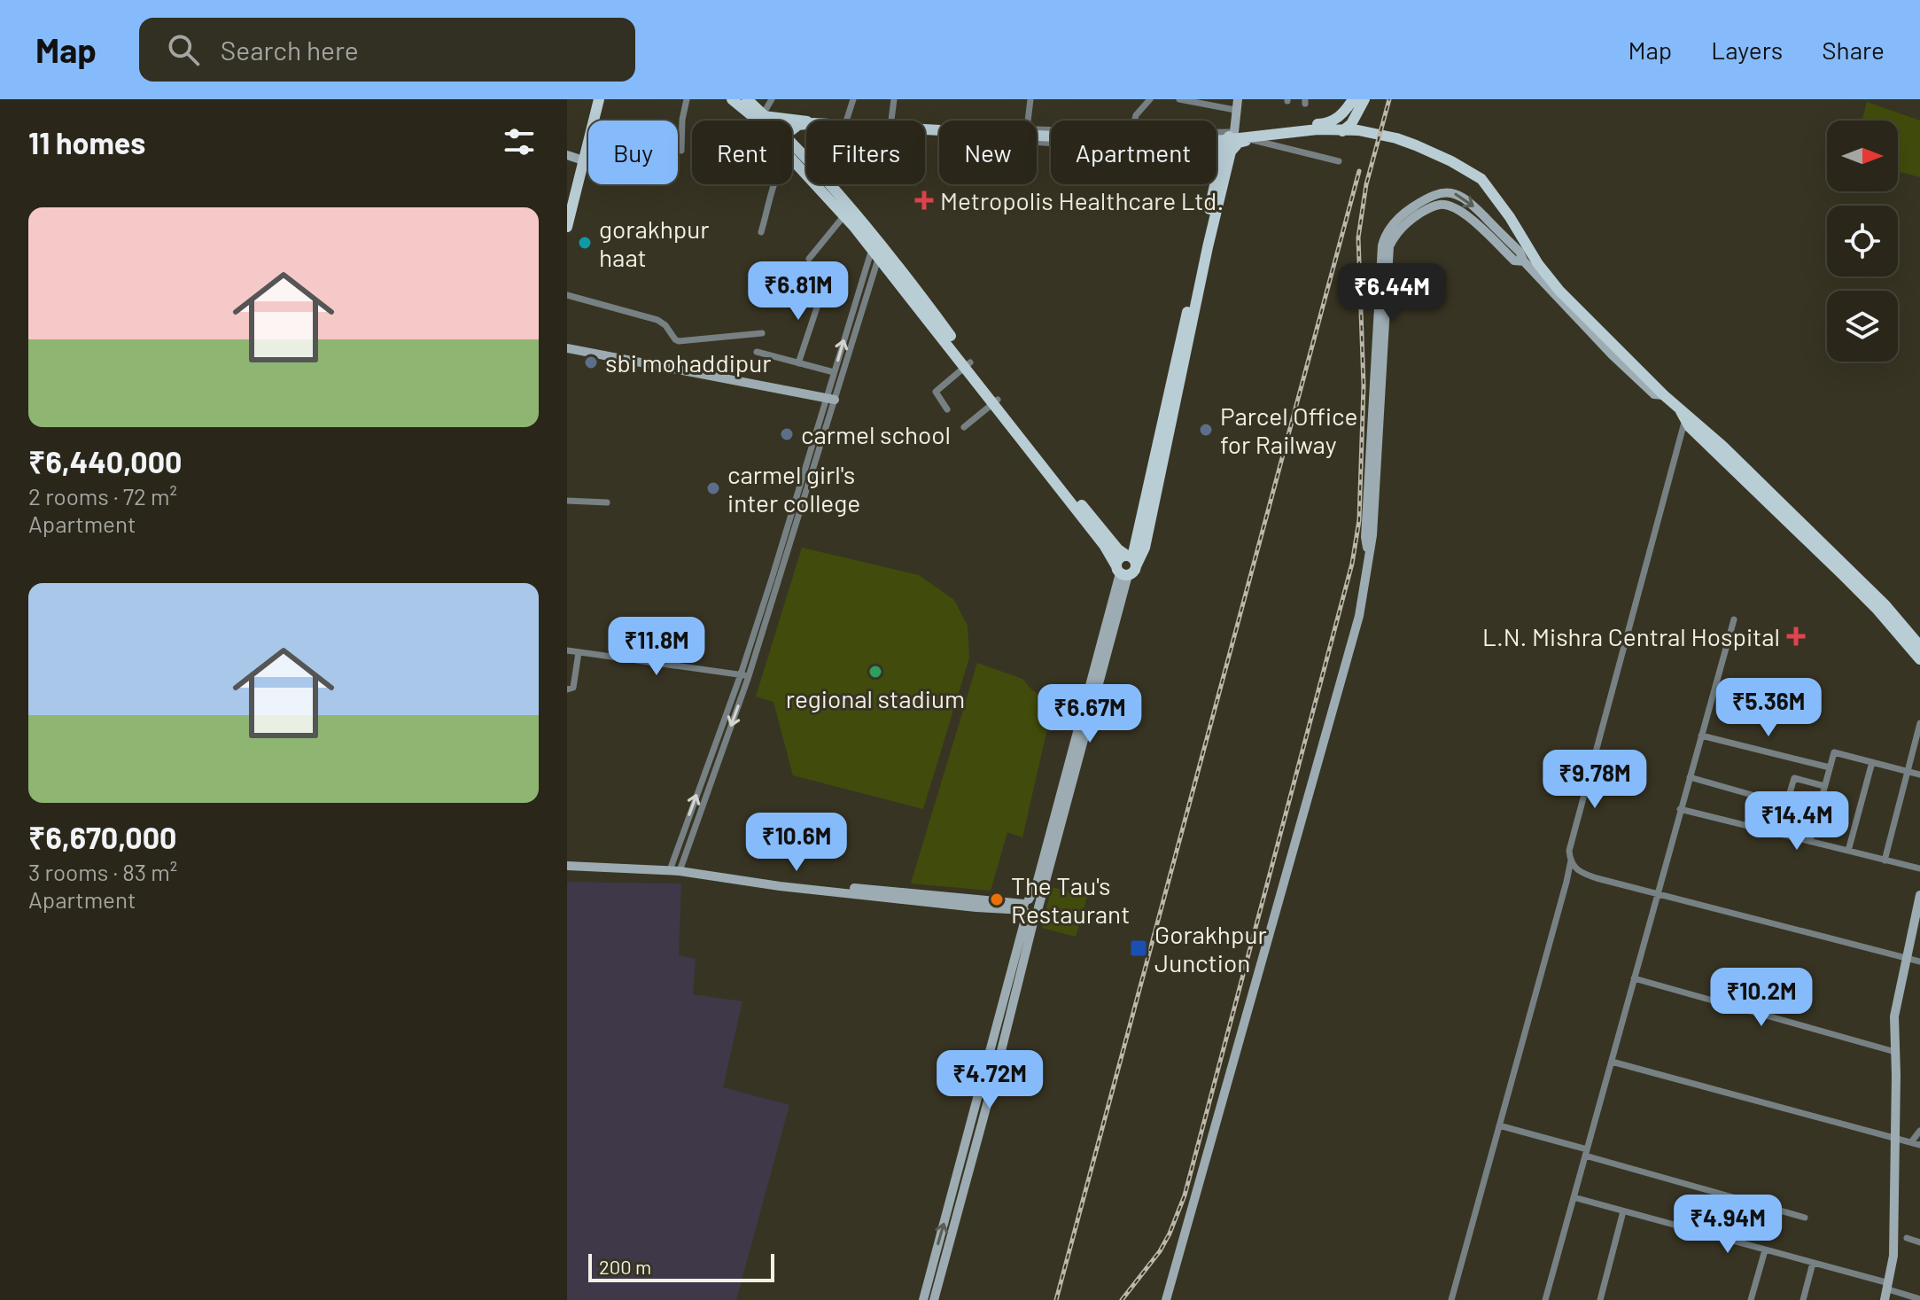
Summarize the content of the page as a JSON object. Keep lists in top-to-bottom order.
{
  "places": {
    "health": ["Metropolis Healthcare Ltd.", "L.N. Mishra Central Hospital"],
    "other": [
      "gorakhpur haat",
      "sbi mohaddipur",
      "Parcel Office for Railway",
      "carmel school",
      "carmel girl's inter college",
      "regional stadium",
      "The Tau's Restaurant"
    ],
    "transit": ["Gorakhpur Junction"]
  },
  "scale_bar": "200 m",
  "north": "right",
  "page": {
    "header": "Map",
    "search": "Search here",
    "nav": ["Map", "Layers", "Share"],
    "heading": "11 homes",
    "chip": [
      "Buy",
      "Rent",
      "Filters",
      "New",
      "Apartment"
    ],
    "list": [
      {
        "name": "₹6,440,000",
        "note": "2 rooms · 72 m² · Apartment"
      },
      {
        "name": "₹6,670,000",
        "note": "3 rooms · 83 m² · Apartment"
      }
    ],
    "price": [
      "₹6.81M",
      "₹6.44M",
      "₹11.8M",
      "₹5.36M",
      "₹6.67M",
      "₹9.78M",
      "₹14.4M",
      "₹10.6M",
      "₹10.2M",
      "₹4.72M",
      "₹4.94M"
    ],
    "scale": "200 m"
  }
}
